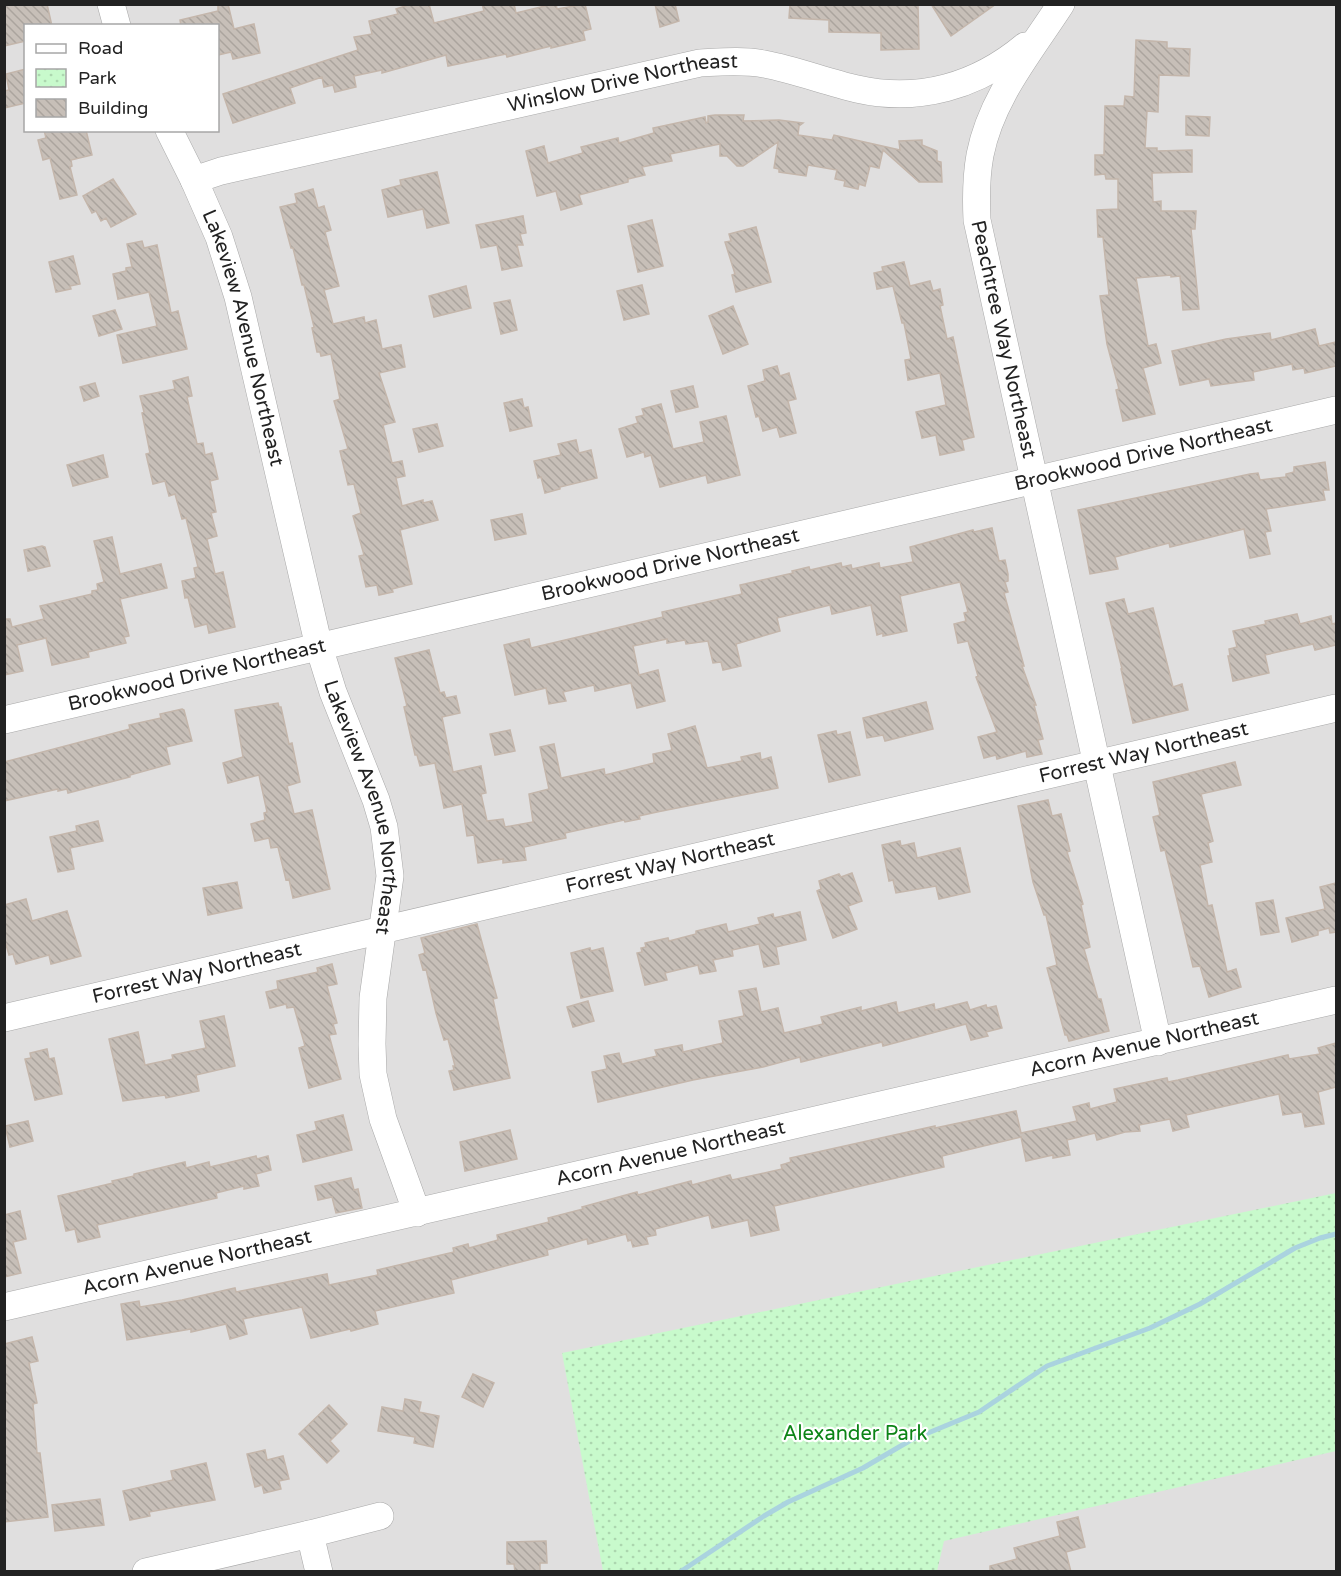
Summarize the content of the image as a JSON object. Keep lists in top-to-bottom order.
{
  "streets": {
    "street": [
      "Winslow Drive Northeast",
      "Lakeview Avenue Northeast",
      "Peachtree Way Northeast",
      "Brookwood Drive Northeast",
      "Forrest Way Northeast",
      "Acorn Avenue Northeast"
    ]
  },
  "crossings": [
    ["Winslow Drive Northeast", "Lakeview Avenue Northeast"],
    ["Winslow Drive Northeast", "Peachtree Way Northeast"],
    ["Lakeview Avenue Northeast", "Brookwood Drive Northeast"],
    ["Lakeview Avenue Northeast", "Forrest Way Northeast"],
    ["Lakeview Avenue Northeast", "Acorn Avenue Northeast"],
    ["Peachtree Way Northeast", "Brookwood Drive Northeast"],
    ["Peachtree Way Northeast", "Forrest Way Northeast"],
    ["Peachtree Way Northeast", "Acorn Avenue Northeast"]
  ],
  "parks": ["Alexander Park"],
  "legend": ["Road", "Park", "Building"]
}
